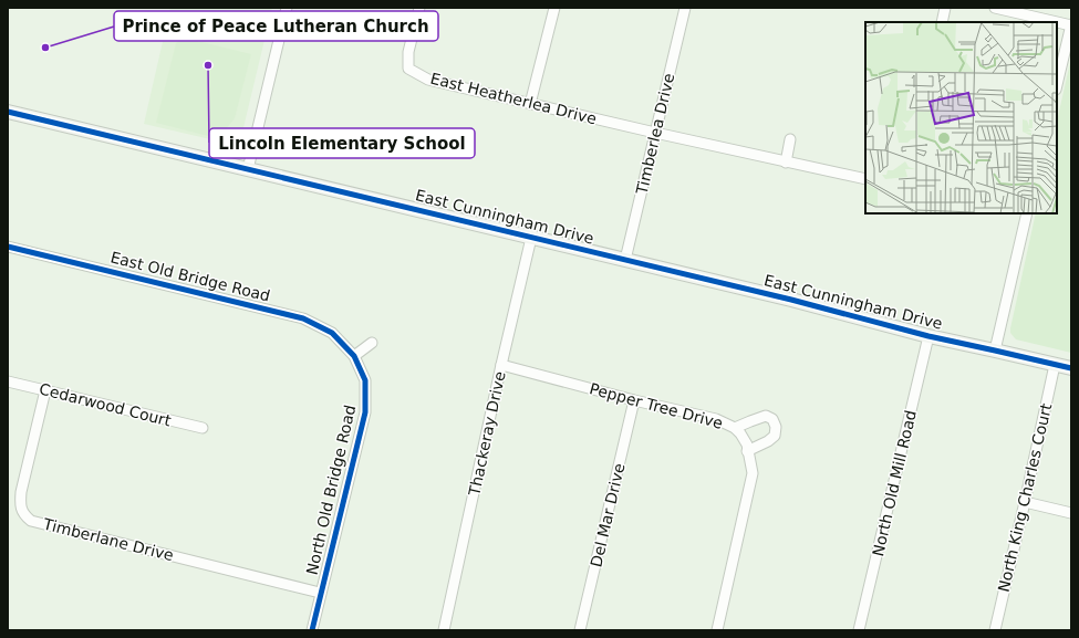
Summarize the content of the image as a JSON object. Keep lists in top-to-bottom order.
{
  "streets": {
    "street": [
      "East Heatherlea Drive",
      "Timberlea Drive",
      "East Cunningham Drive",
      "East Old Bridge Road",
      "Cedarwood Court",
      "Pepper Tree Drive",
      "Thackeray Drive",
      "North Old Mill Road",
      "North Old Bridge Road",
      "North King Charles Court",
      "Del Mar Drive",
      "Timberlane Drive"
    ]
  },
  "crossings": [
    ["East Heatherlea Drive", "Timberlea Drive"],
    ["Timberlea Drive", "East Cunningham Drive"],
    ["East Cunningham Drive", "Thackeray Drive"],
    ["East Cunningham Drive", "North Old Mill Road"],
    ["East Cunningham Drive", "North King Charles Court"],
    ["East Old Bridge Road", "North Old Bridge Road"],
    ["Cedarwood Court", "Timberlane Drive"],
    ["Pepper Tree Drive", "Thackeray Drive"],
    ["Pepper Tree Drive", "Del Mar Drive"],
    ["North Old Bridge Road", "Timberlane Drive"]
  ],
  "places": ["Prince of Peace Lutheran Church", "Lincoln Elementary School"]
}
